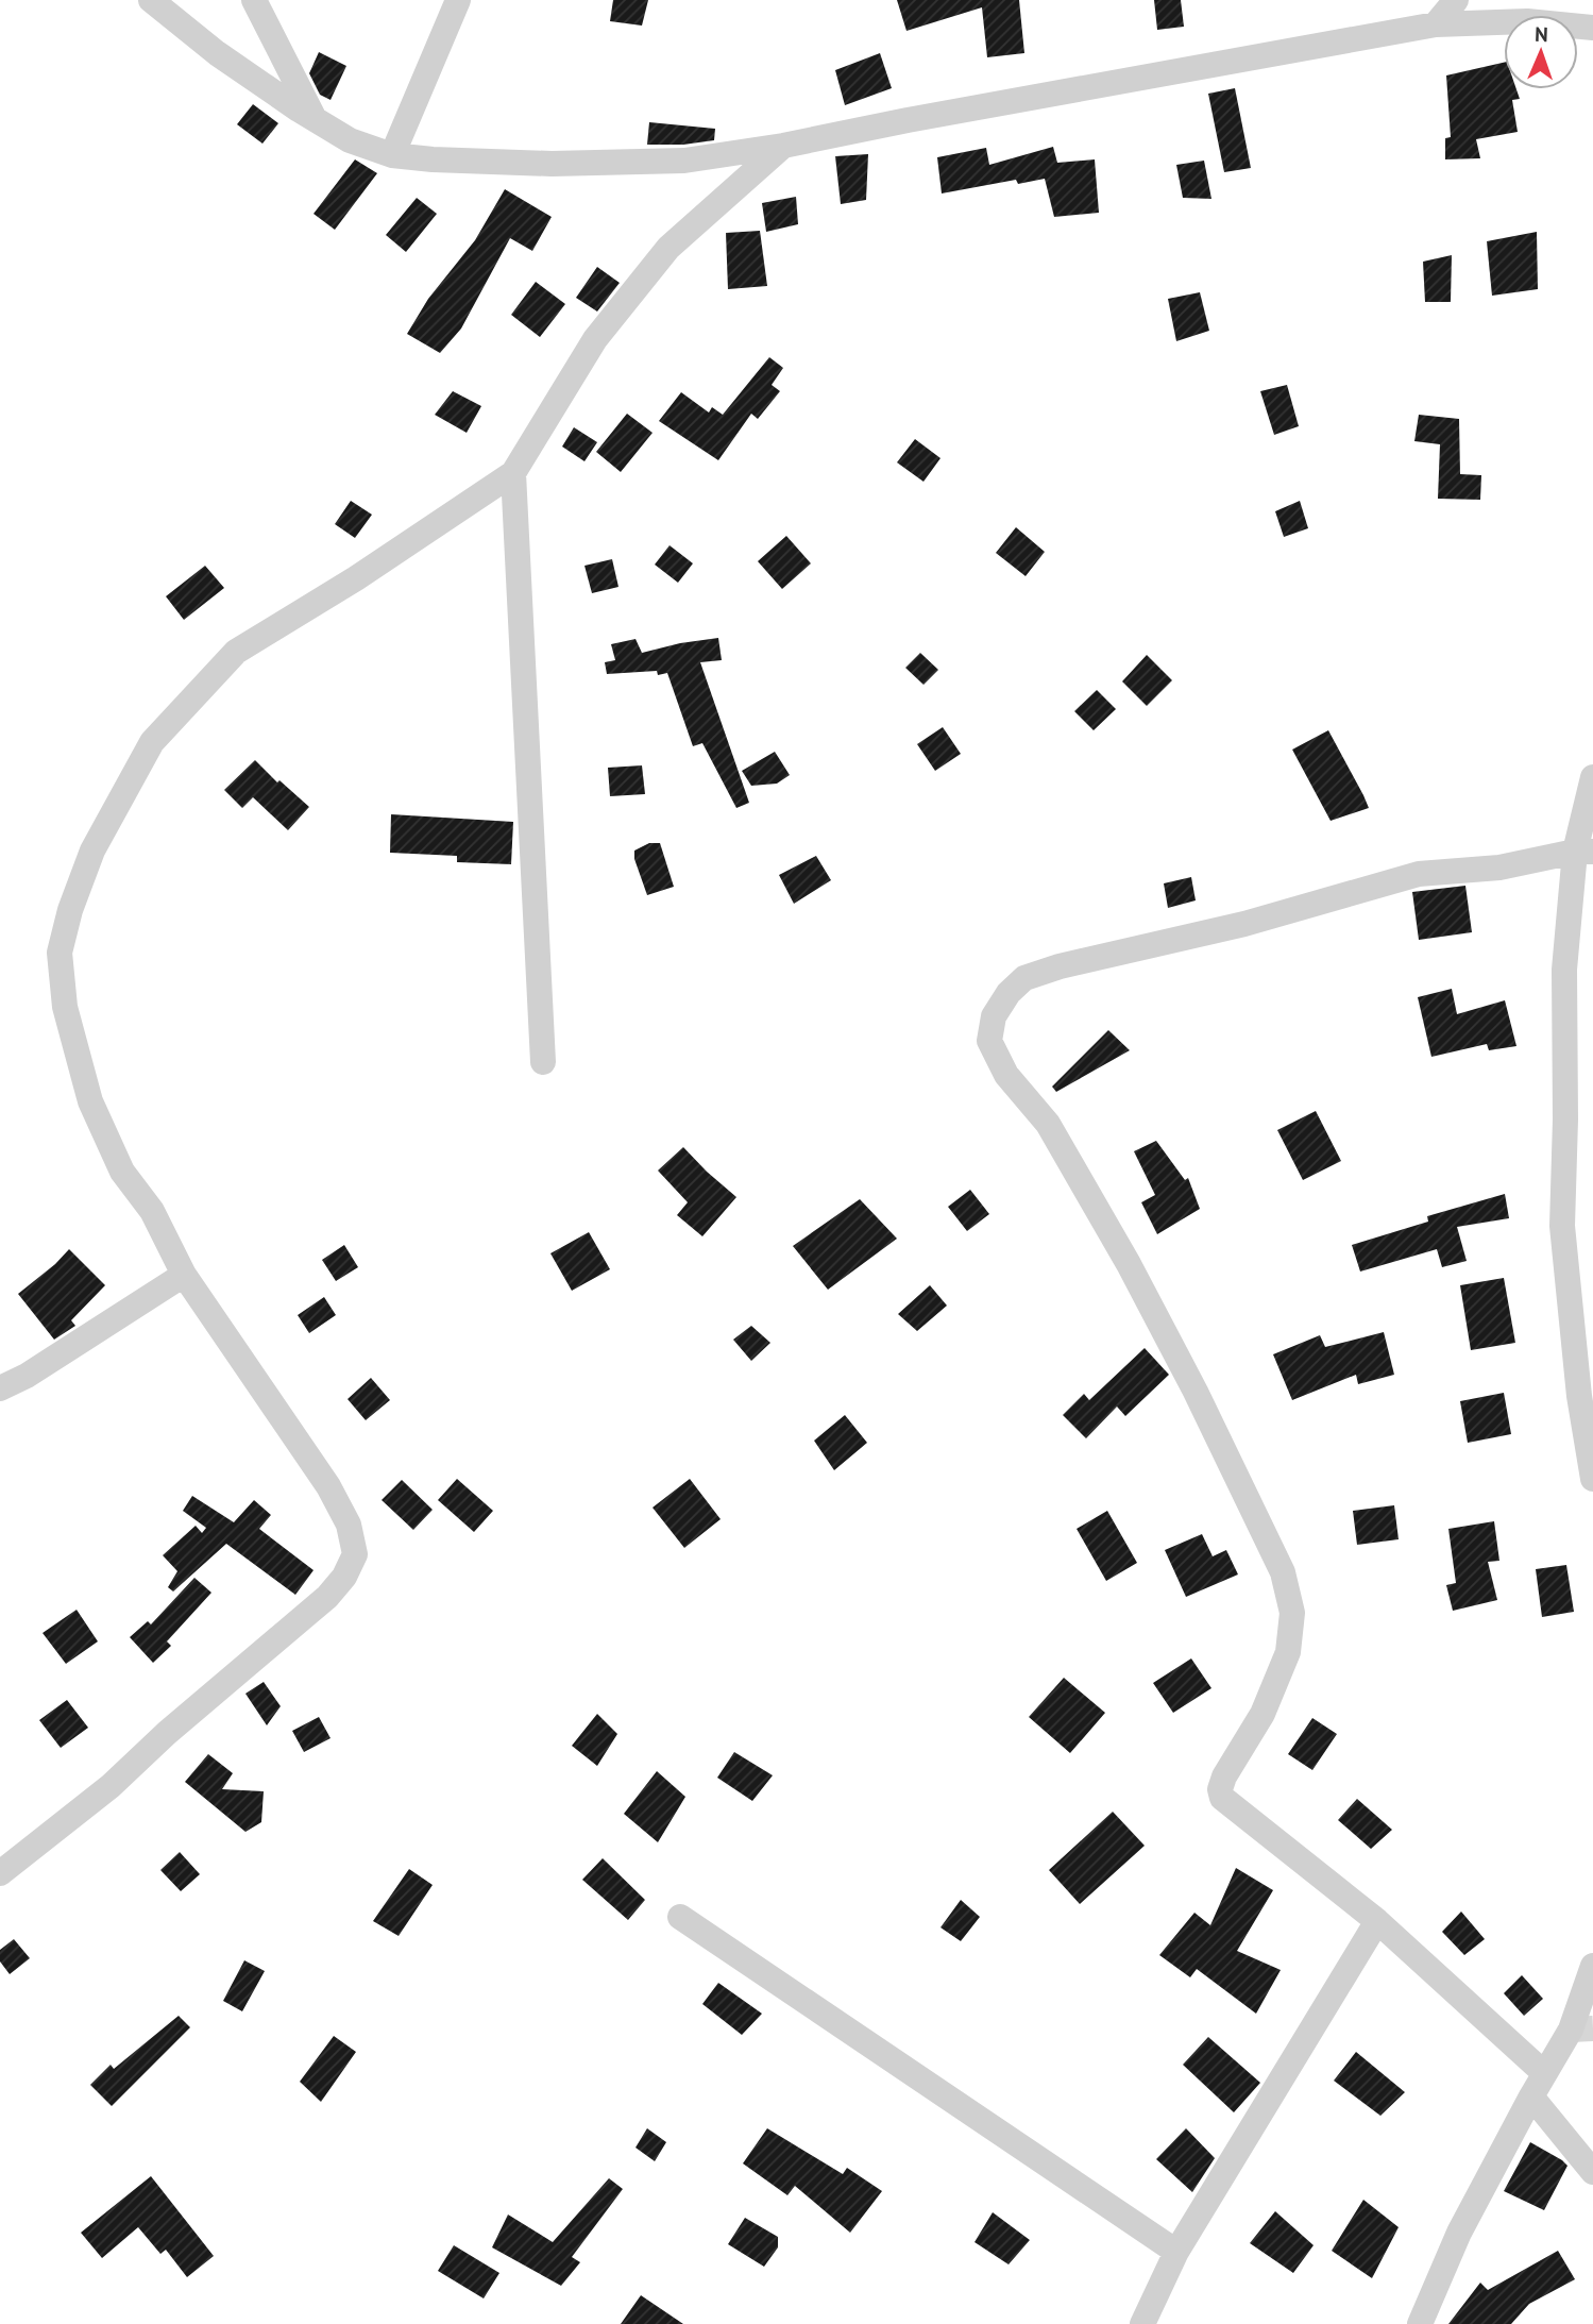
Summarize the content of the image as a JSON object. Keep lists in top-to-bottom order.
{
  "north": "top"
}
